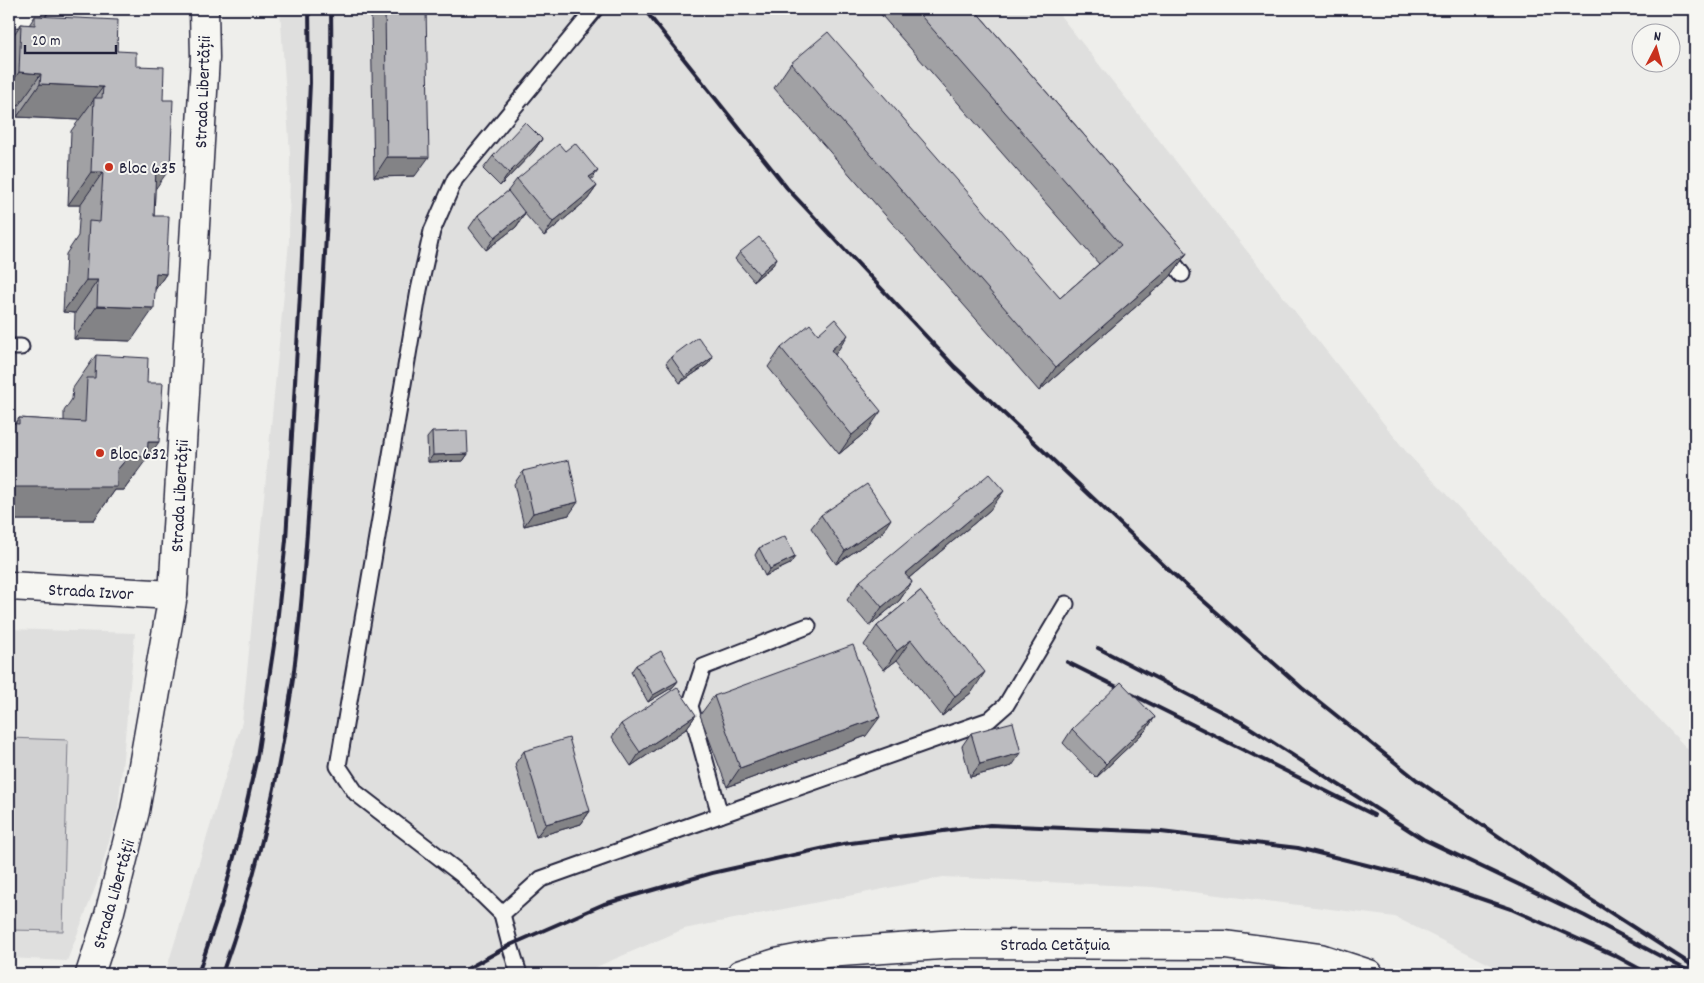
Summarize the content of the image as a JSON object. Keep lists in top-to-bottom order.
{
  "streets": {
    "street": ["Strada Libertății", "Strada Izvor", "Strada Cetățuia"]
  },
  "crossings": [
    ["Strada Libertății", "Strada Izvor"]
  ],
  "places": ["Bloc 635", "Bloc 632"],
  "scale_bar": "20 m",
  "north": "top"
}
